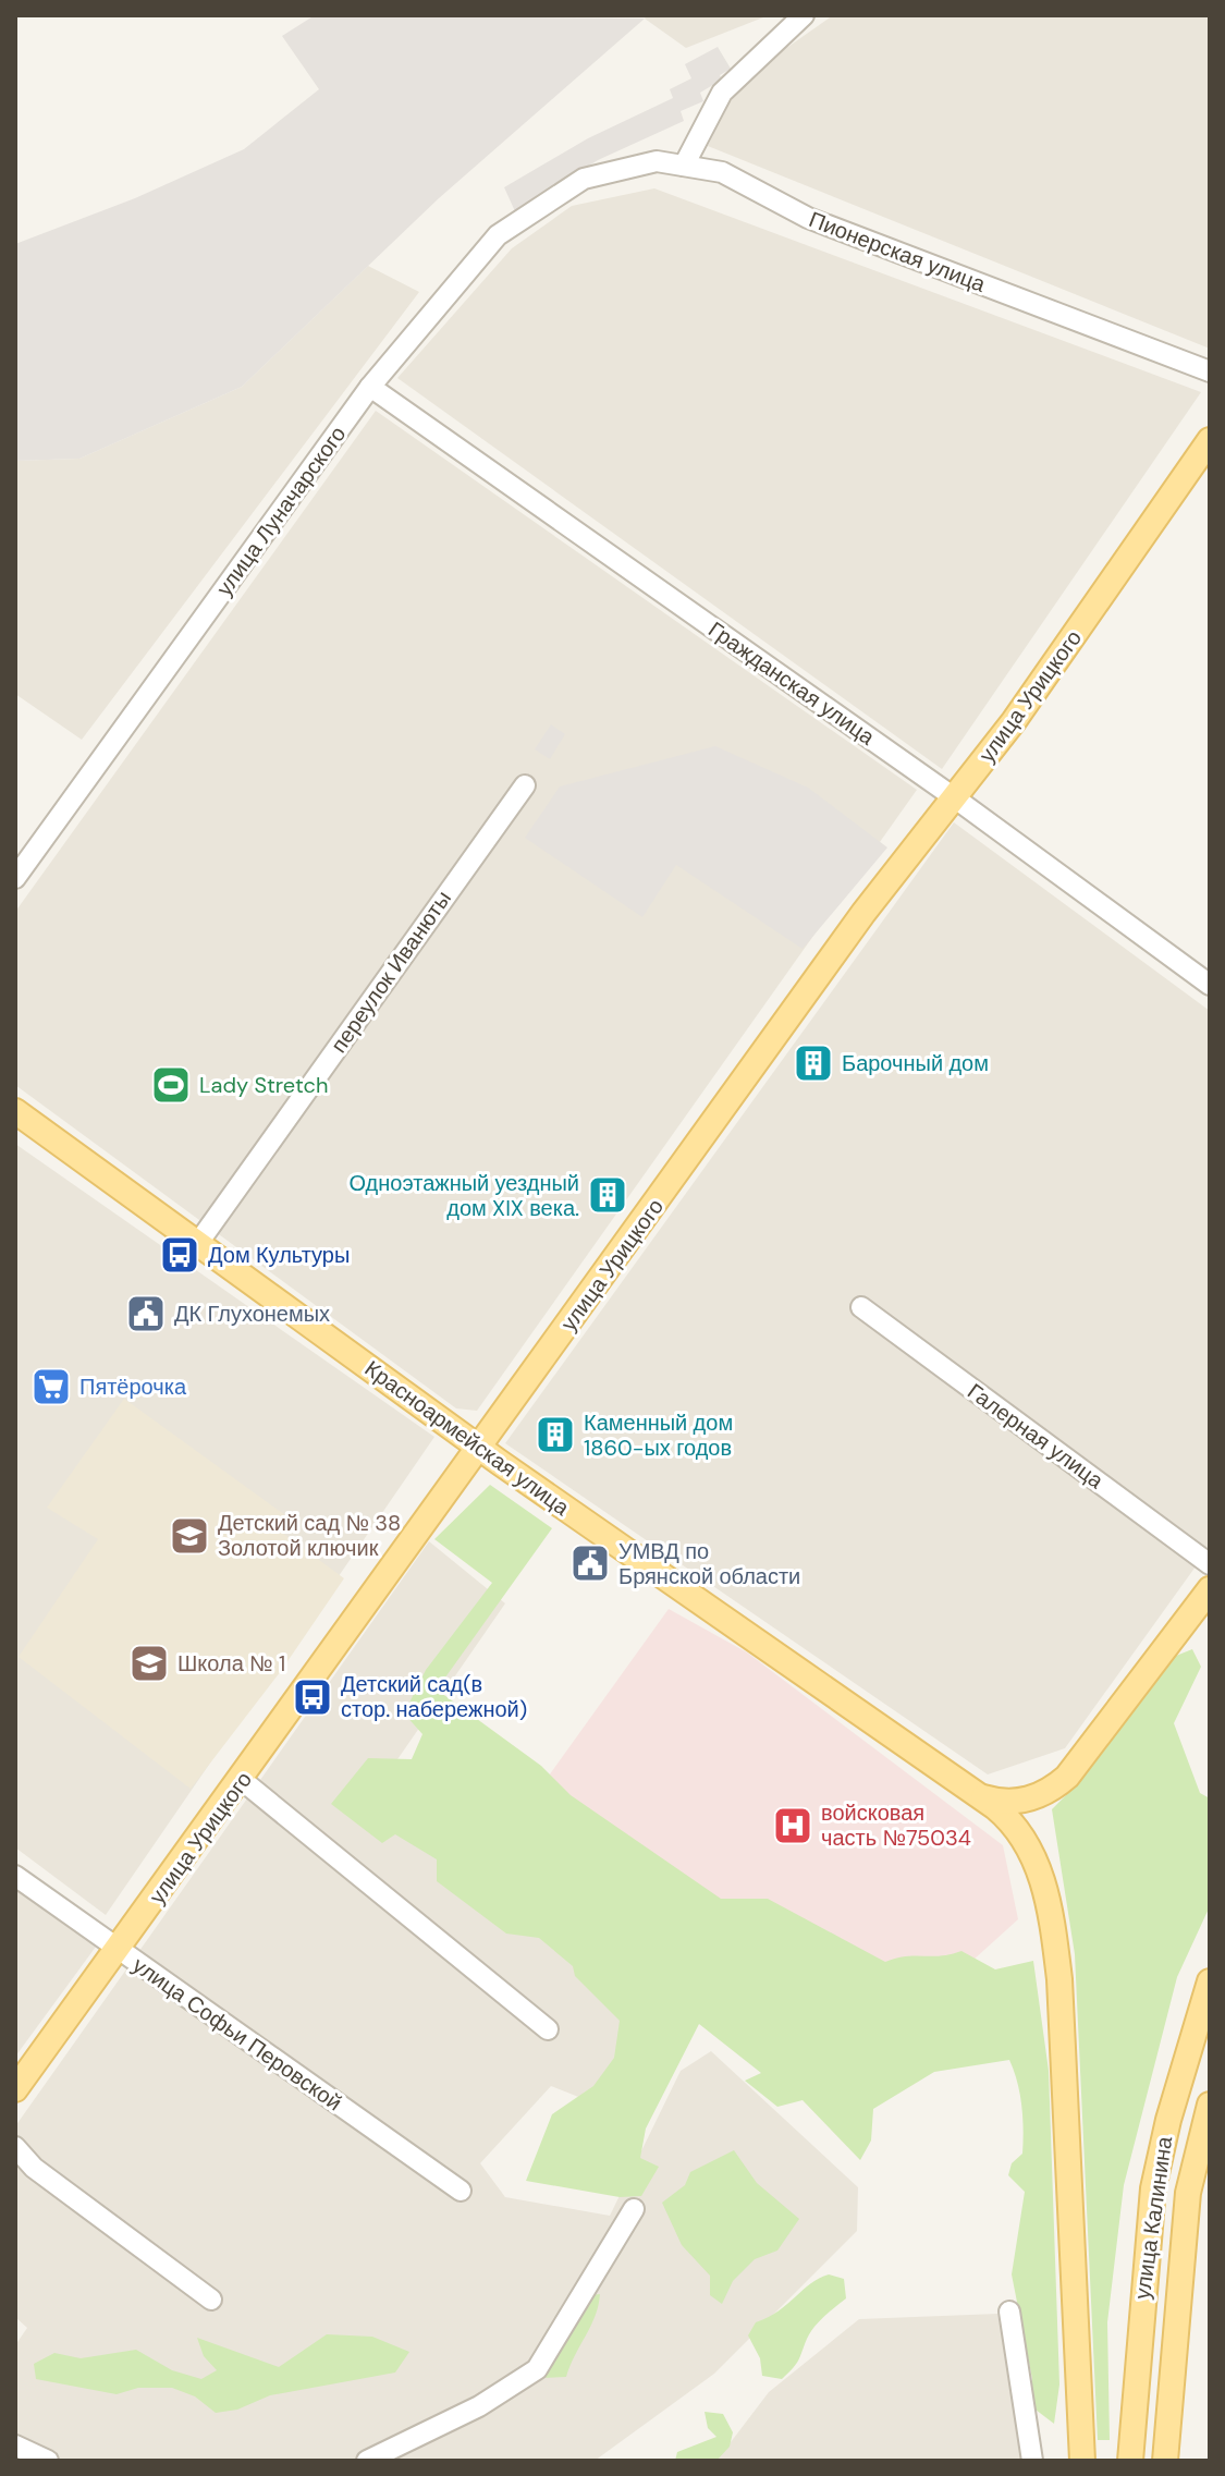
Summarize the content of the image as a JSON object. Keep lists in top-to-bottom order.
{
  "streets": {
    "main road": ["улица Урицкого", "Красноармейская улица", "улица Калинина"],
    "street": [
      "Пионерская улица",
      "улица Луначарского",
      "Гражданская улица",
      "переулок Иванюты",
      "Галерная улица",
      "улица Софьи Перовской"
    ]
  },
  "crossings": [
    ["Пионерская улица", "улица Луначарского"],
    ["улица Луначарского", "Гражданская улица"],
    ["Гражданская улица", "улица Урицкого"],
    ["улица Урицкого", "Красноармейская улица"],
    ["улица Урицкого", "улица Софьи Перовской"],
    ["переулок Иванюты", "Красноармейская улица"]
  ],
  "places": {
    "building": ["Барочный дом", "Одноэтажный уездный дом XIX века.", "Каменный дом 1860-ых годов"],
    "sports": ["Lady Stretch"],
    "bus stop": ["Дом Культуры", "Детский сад(в стор. набережной)"],
    "public building": ["ДК Глухонемых", "УМВД по Брянской области"],
    "supermarket": ["Пятёрочка"],
    "school or university": ["Детский сад № 38 Золотой ключик", "Школа № 1"],
    "hospital": ["войсковая часть №75034"]
  }
}
